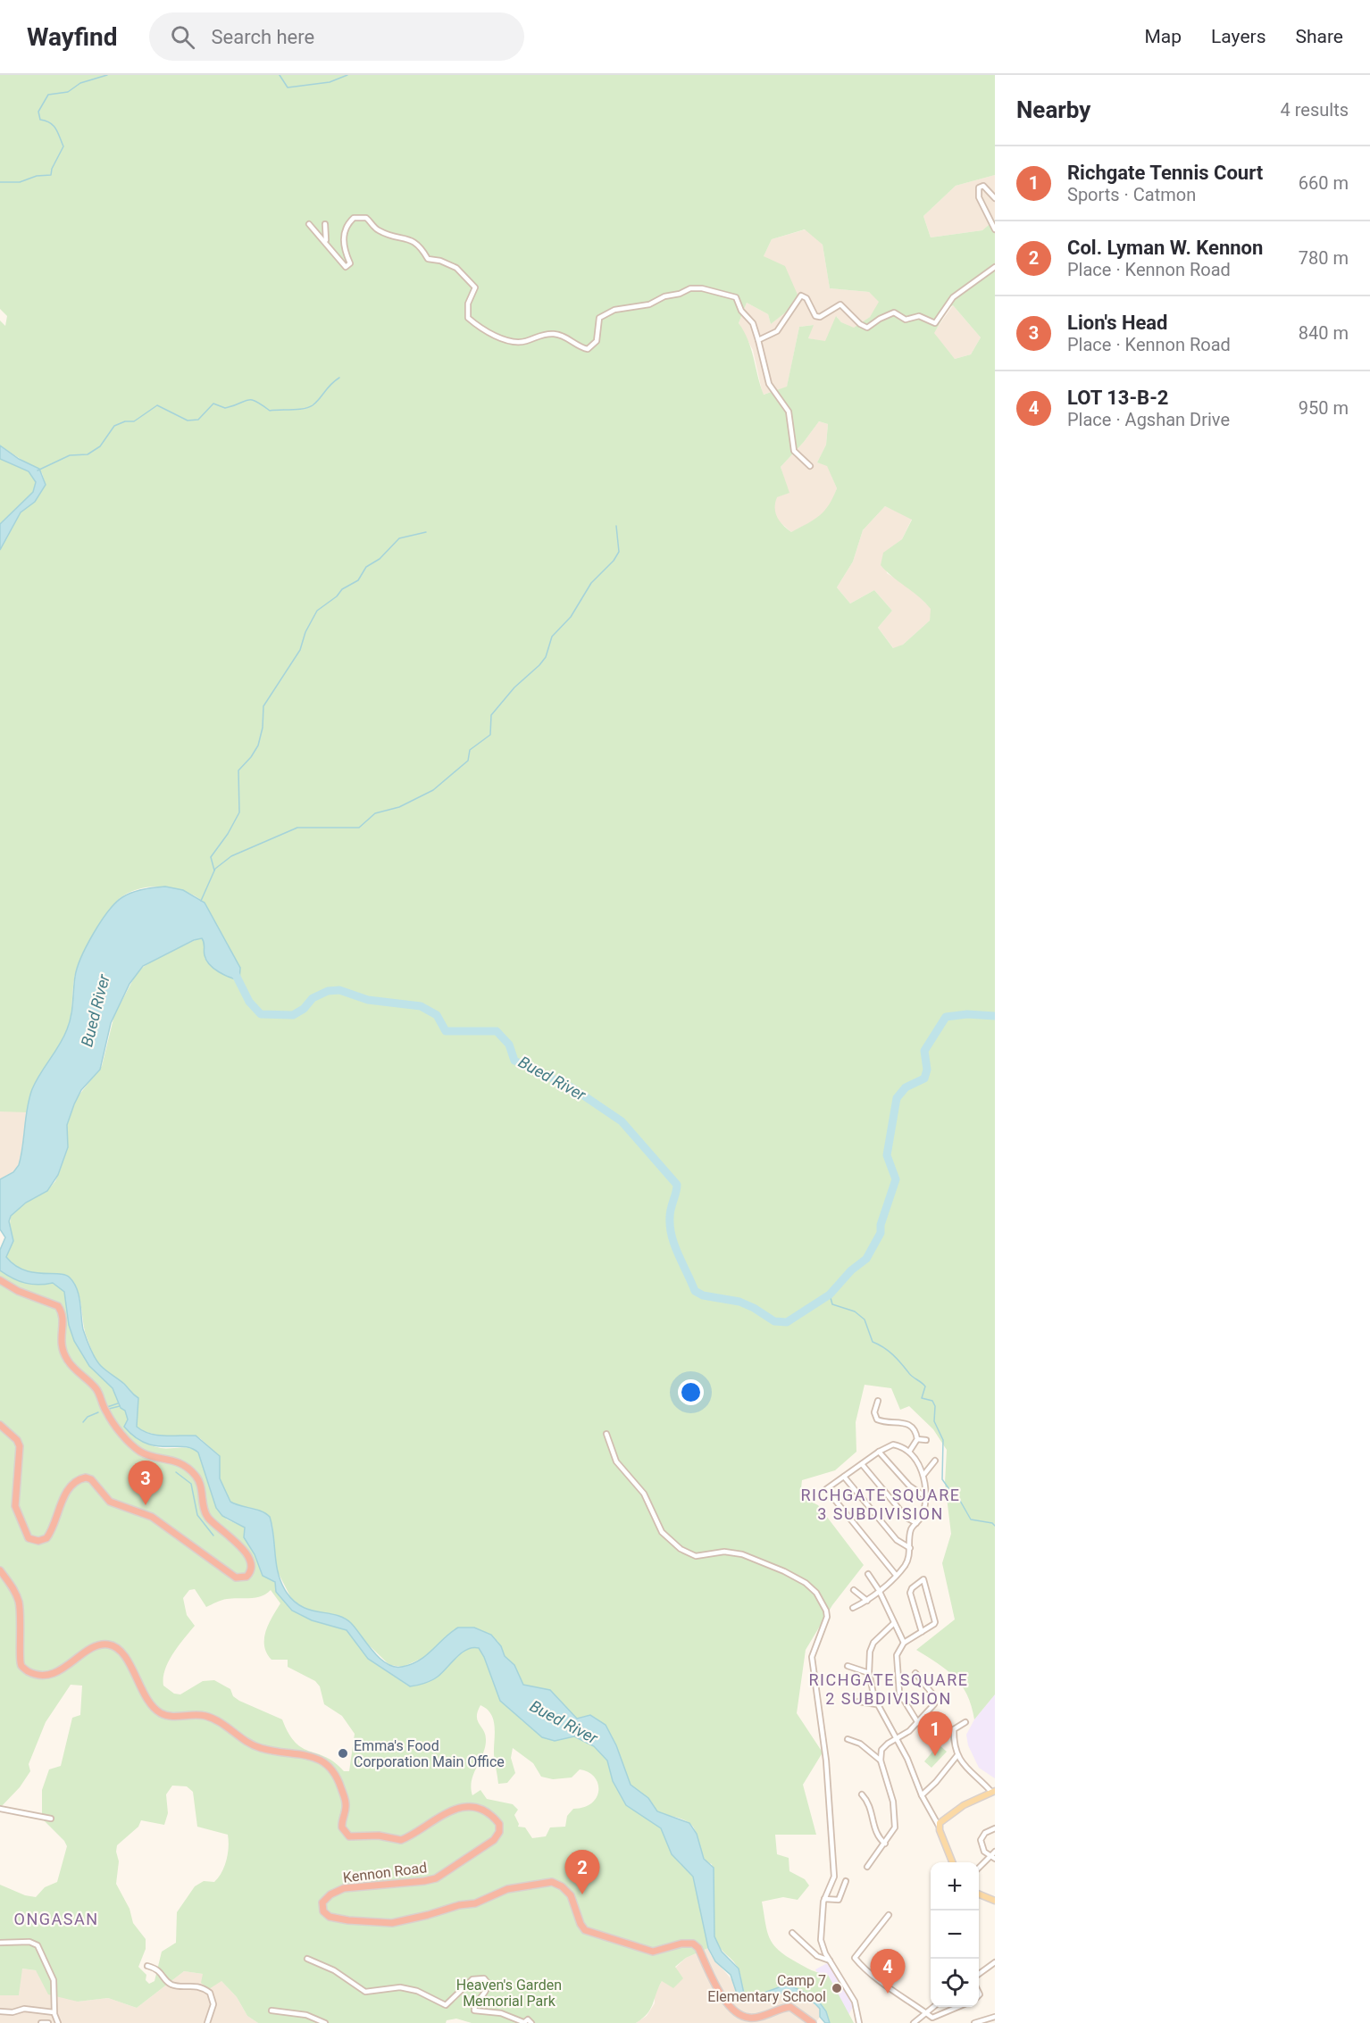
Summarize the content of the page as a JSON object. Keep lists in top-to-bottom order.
{
  "streets": {
    "highway": ["Kennon Road"]
  },
  "districts": ["RICHGATE SQUARE 3 SUBDIVISION", "RICHGATE SQUARE 2 SUBDIVISION", "ONGASAN"],
  "water": ["Bued River"],
  "parks": ["Heaven's Garden Memorial Park"],
  "places": ["Emma's Food Corporation Main Office", "Camp 7 Elementary School"],
  "page": {
    "header": "Wayfind",
    "search": "Search here",
    "nav": ["Map", "Layers", "Share"],
    "heading": ["Nearby", "4 results"],
    "list": [
      {
        "mark": "1",
        "name": "Richgate Tennis Court",
        "note": "Sports · Catmon",
        "value": "660 m"
      },
      {
        "mark": "2",
        "name": "Col. Lyman W. Kennon",
        "note": "Place · Kennon Road",
        "value": "780 m"
      },
      {
        "mark": "3",
        "name": "Lion's Head",
        "note": "Place · Kennon Road",
        "value": "840 m"
      },
      {
        "mark": "4",
        "name": "LOT 13-B-2",
        "note": "Place · Agshan Drive",
        "value": "950 m"
      }
    ],
    "pins": [
      "3",
      "1",
      "2",
      "4"
    ],
    "map_buttons": ["+", "−"]
  }
}
